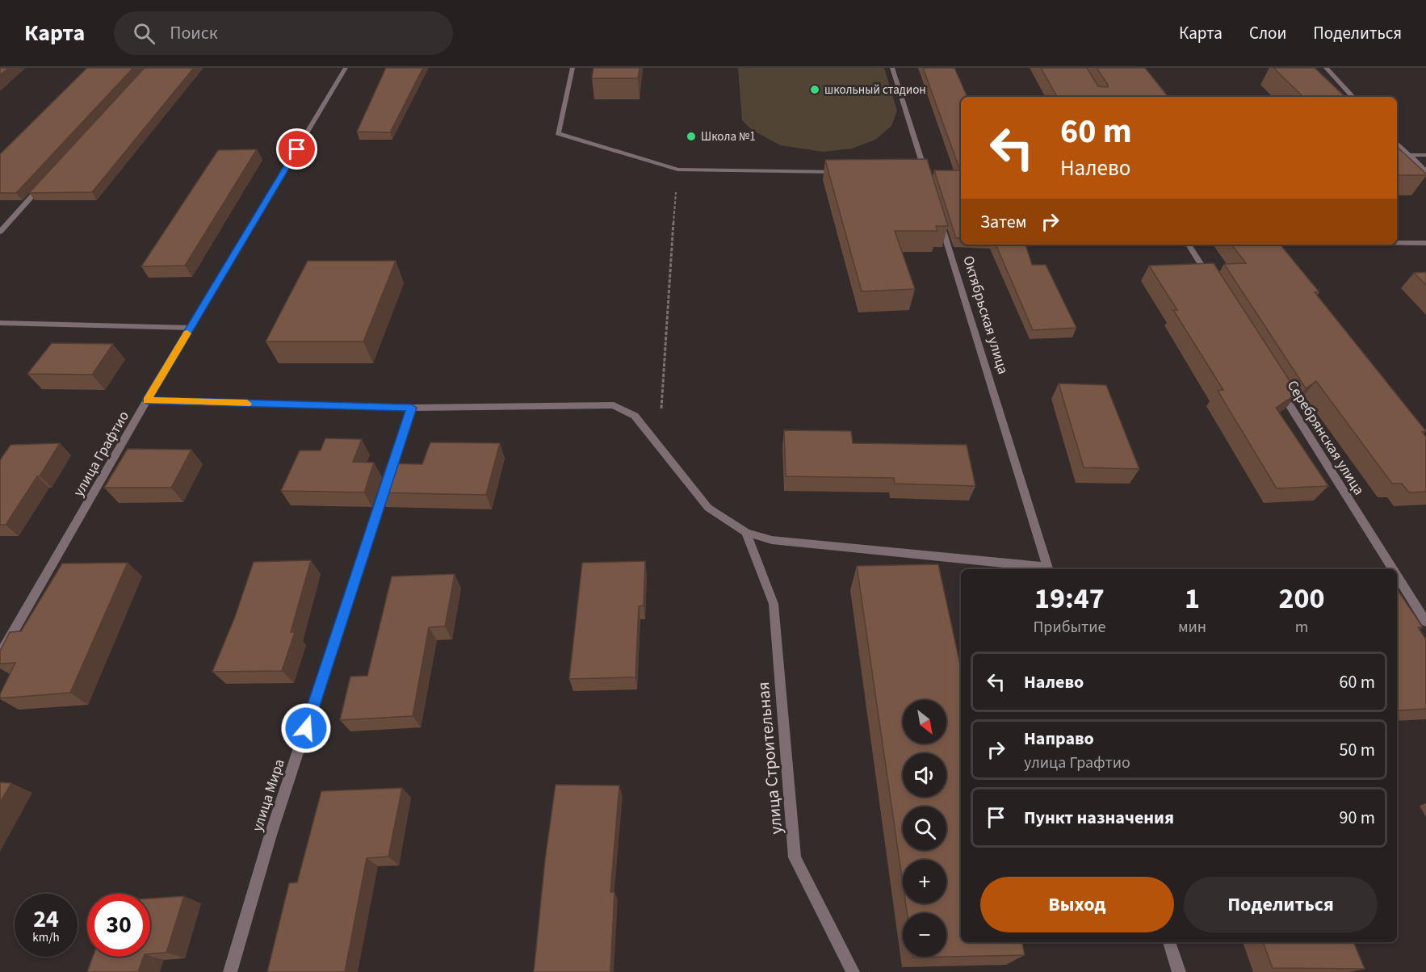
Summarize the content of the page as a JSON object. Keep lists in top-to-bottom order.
{
  "streets": {
    "street": [
      "Октябрьская улица",
      "Серебрянская улица",
      "улица Графтио",
      "улица Строительная",
      "улица Мира"
    ]
  },
  "places": ["школьный стадион", "Школа №1"],
  "north": "bottom right",
  "page": {
    "header": "Карта",
    "search": "Поиск",
    "nav": ["Карта", "Слои", "Поделиться"],
    "turn": ["60 m", "Налево"],
    "then": "Затем",
    "eta": [
      "19:47",
      "Прибытие",
      "1",
      "мин",
      "200",
      "m"
    ],
    "list": [
      {
        "name": "Налево",
        "value": "60 m"
      },
      {
        "name": "Направо",
        "note": "улица Графтио",
        "value": "50 m"
      },
      {
        "name": "Пункт назначения",
        "value": "90 m"
      }
    ],
    "map_buttons": ["+", "−"],
    "buttons": ["Выход", "Поделиться"],
    "speed": "24 km/h",
    "limit": "30"
  }
}
